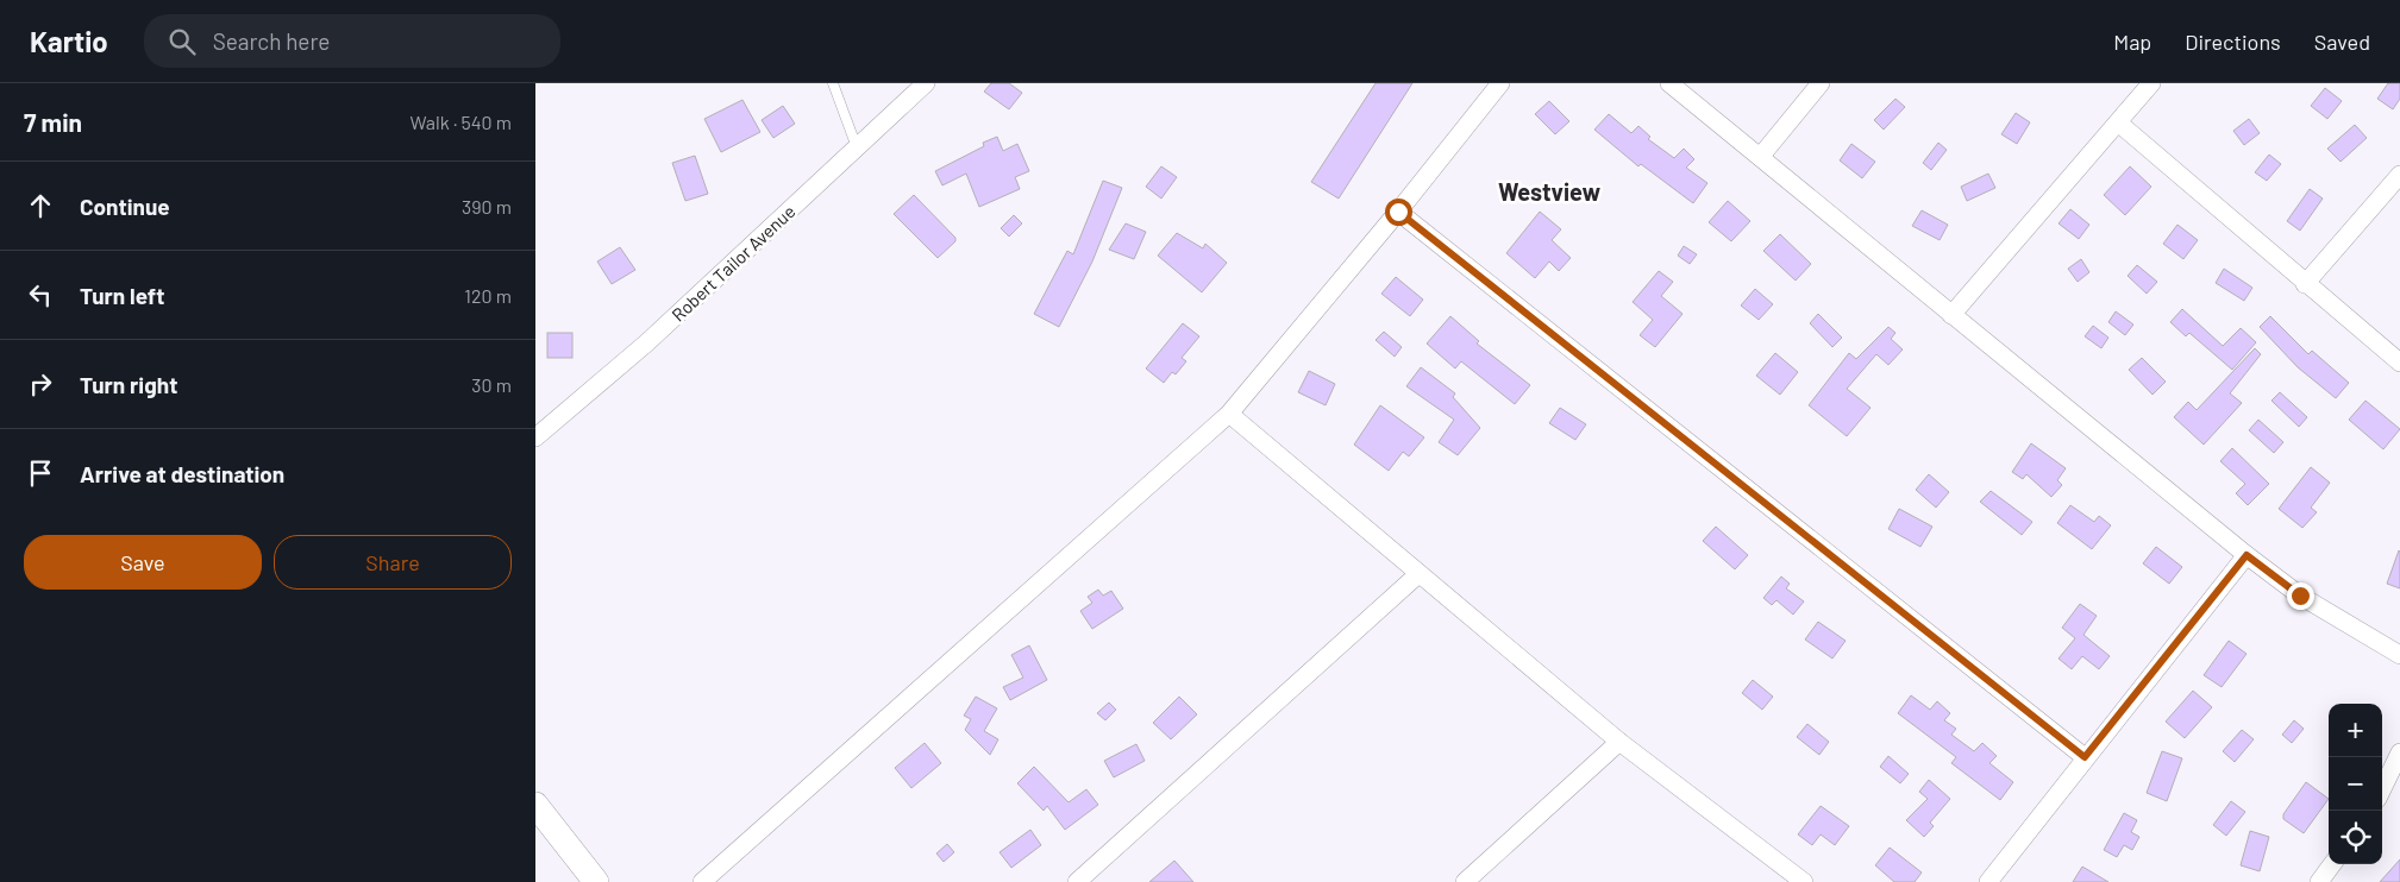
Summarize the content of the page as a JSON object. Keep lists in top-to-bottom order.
{
  "streets": {
    "street": ["Robert Tailor Avenue"]
  },
  "districts": ["Westview"],
  "page": {
    "header": "Kartio",
    "search": "Search here",
    "nav": ["Map", "Directions", "Saved"],
    "heading": ["7 min", "Walk · 540 m"],
    "list": [
      ["Continue", "390 m"],
      ["Turn left", "120 m"],
      ["Turn right", "30 m"],
      "Arrive at destination"
    ],
    "buttons": ["Save", "Share"],
    "map_buttons": ["+", "−"]
  }
}
